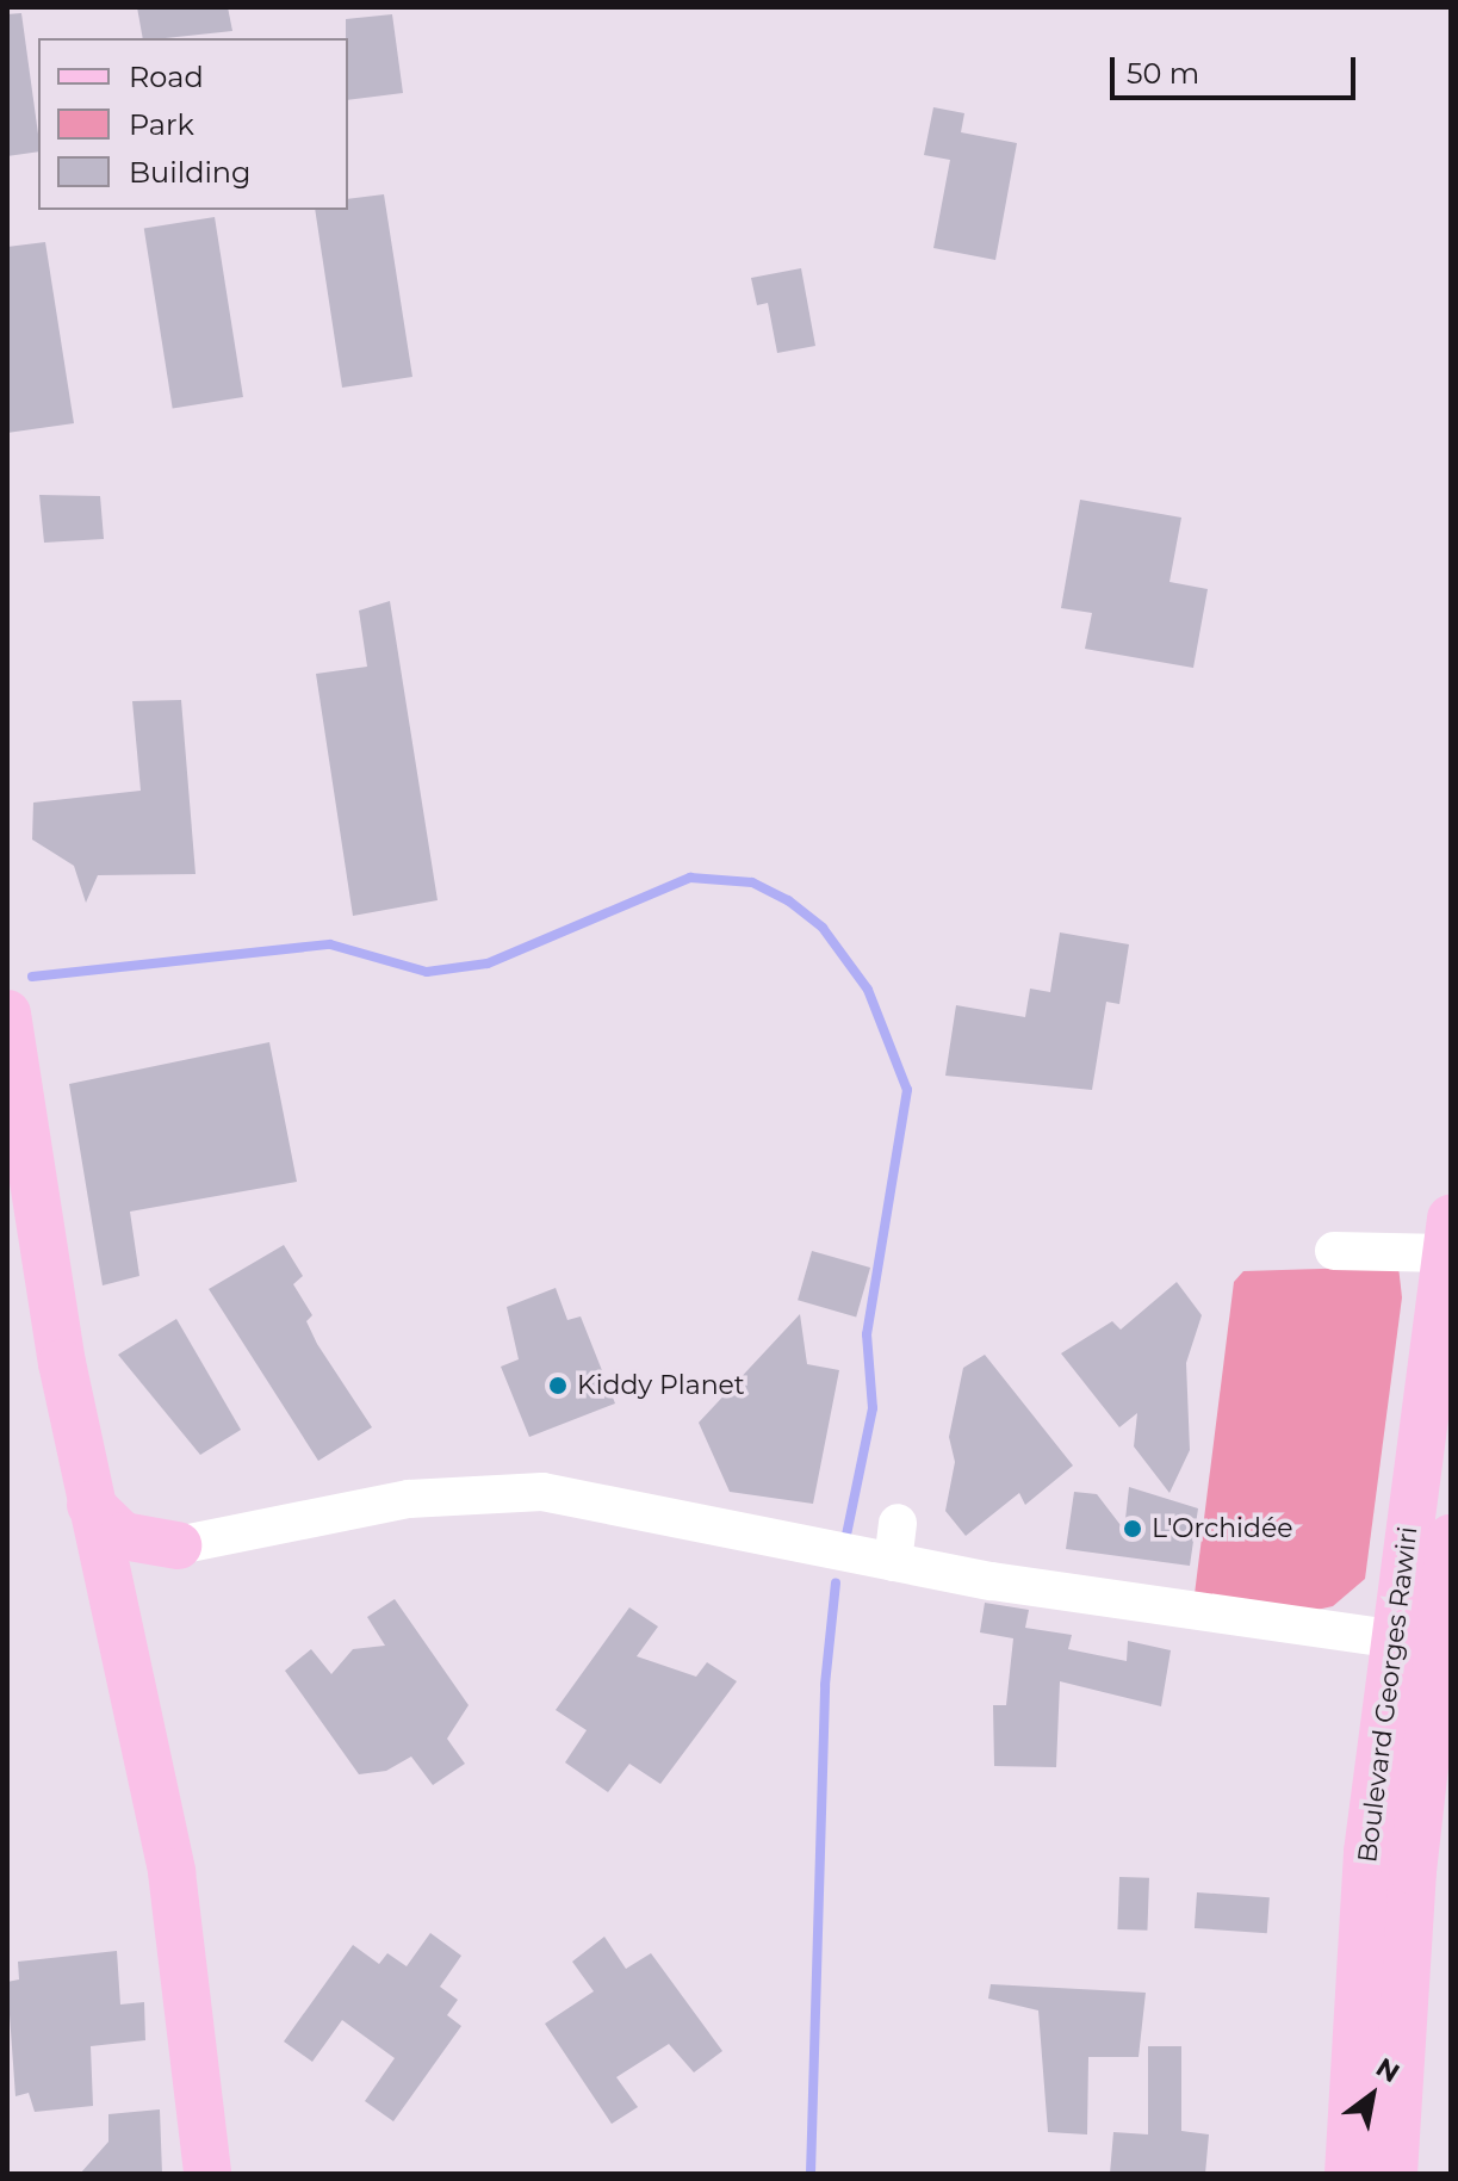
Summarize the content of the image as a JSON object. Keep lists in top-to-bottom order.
{
  "streets": {
    "main road": ["Boulevard Georges Rawiri"]
  },
  "places": ["Kiddy Planet", "L'Orchidée"],
  "legend": ["Road", "Park", "Building"],
  "scale_bar": "50 m",
  "north": "top right"
}
